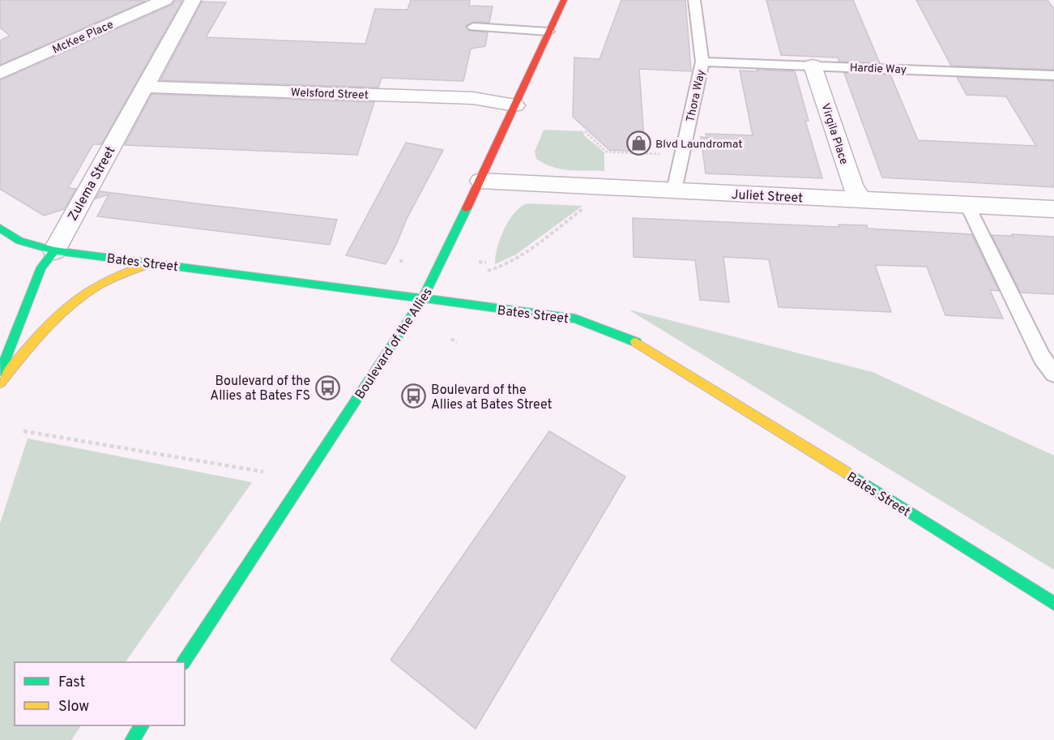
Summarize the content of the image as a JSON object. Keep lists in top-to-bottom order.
{
  "streets": {
    "main road": ["Zulema Street", "Bates Street", "Boulevard of the Allies"],
    "street": [
      "McKee Place",
      "Welsford Street",
      "Virgila Place",
      "Juliet Street"
    ],
    "lane": ["Hardie Way", "Thora Way"]
  },
  "crossings": [
    ["Hardie Way", "Thora Way"],
    ["Hardie Way", "Virgila Place"],
    ["Welsford Street", "Zulema Street"],
    ["Welsford Street", "Boulevard of the Allies"],
    ["Thora Way", "Juliet Street"],
    ["Virgila Place", "Juliet Street"],
    ["Zulema Street", "Bates Street"],
    ["Juliet Street", "Boulevard of the Allies"],
    ["Bates Street", "Boulevard of the Allies"]
  ],
  "places": {
    "shop": ["Blvd Laundromat"],
    "bus stop": ["Boulevard of the Allies at Bates FS", "Boulevard of the Allies at Bates Street"]
  },
  "legend": ["Fast", "Slow"]
}
